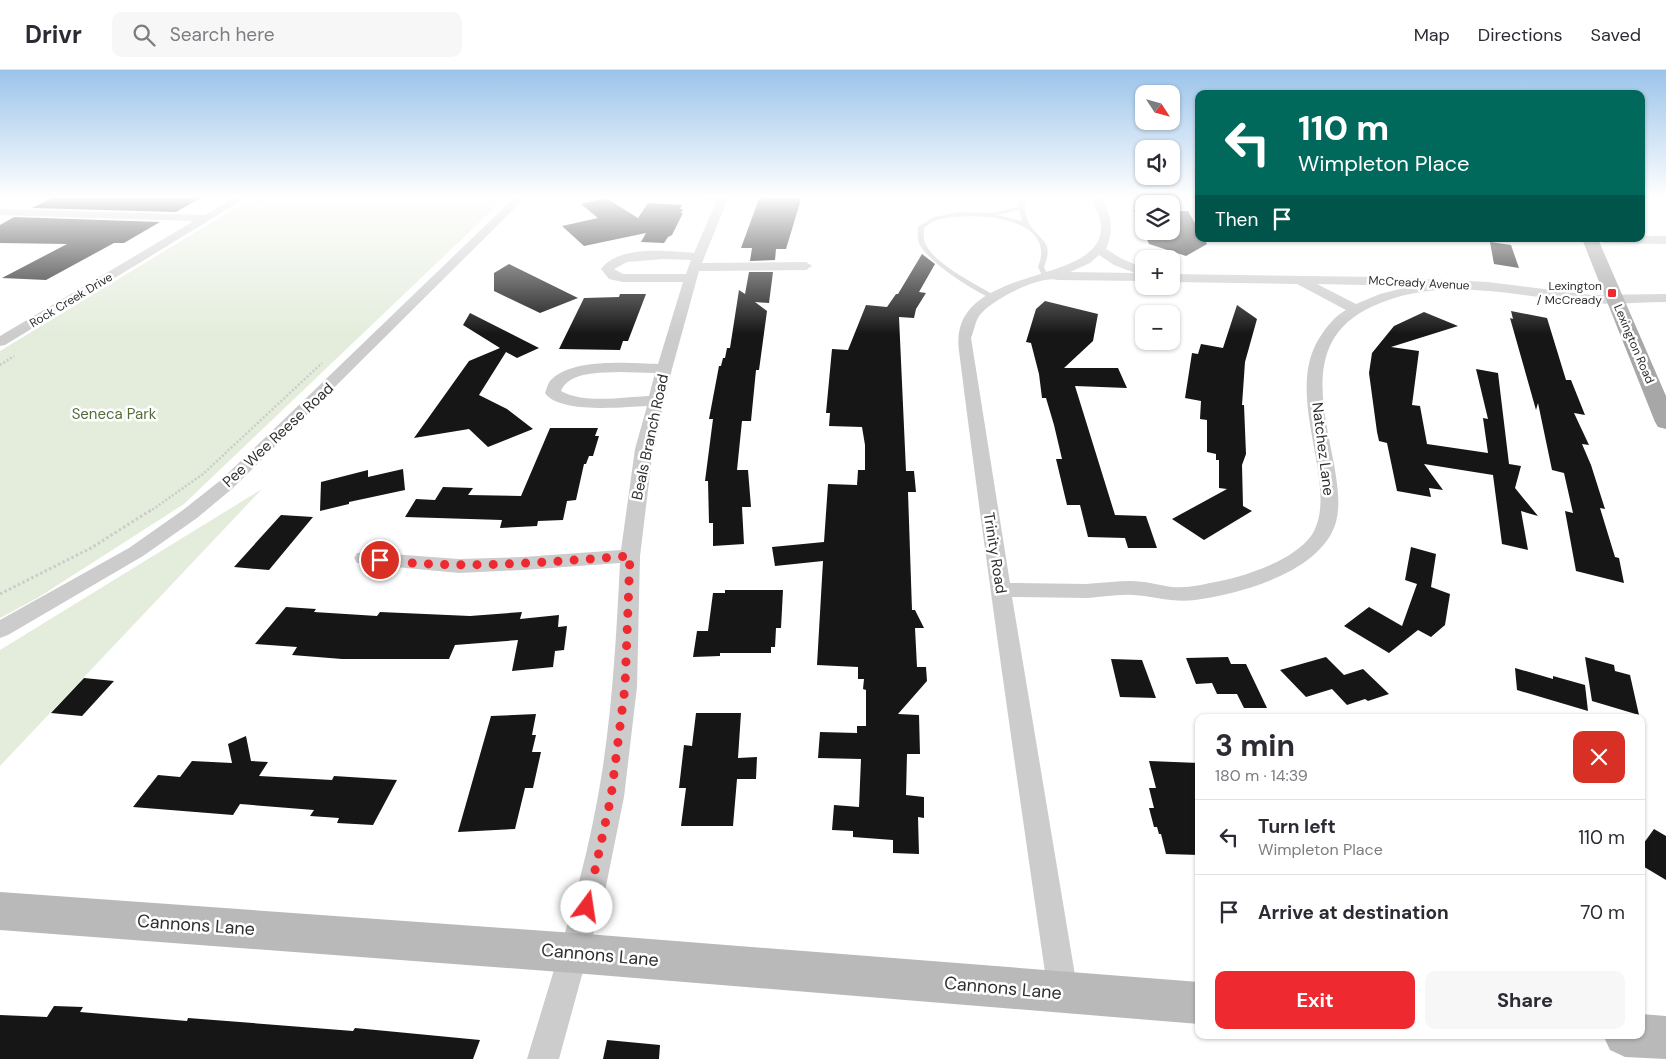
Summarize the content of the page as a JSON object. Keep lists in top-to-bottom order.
{
  "streets": {
    "main road": ["Lexington Road", "Cannons Lane"],
    "street": [
      "McCready Avenue",
      "Rock Creek Drive",
      "Pee Wee Reese Road",
      "Beals Branch Road",
      "Natchez Lane",
      "Trinity Road"
    ]
  },
  "crossings": [
    ["McCready Avenue", "Lexington Road"],
    ["McCready Avenue", "Natchez Lane"],
    ["Beals Branch Road", "Cannons Lane"],
    ["Natchez Lane", "Trinity Road"],
    ["Trinity Road", "Cannons Lane"]
  ],
  "parks": ["Seneca Park"],
  "places": {
    "transit": ["Lexington / McCready"]
  },
  "north": "bottom right",
  "page": {
    "header": "Drivr",
    "search": "Search here",
    "nav": ["Map", "Directions", "Saved"],
    "map_buttons": ["+", "−"],
    "turn": ["110 m", "Wimpleton Place"],
    "then": "Then",
    "heading": ["3 min", "180 m · 14:39"],
    "list": [
      {
        "name": "Turn left",
        "note": "Wimpleton Place",
        "value": "110 m"
      },
      {
        "name": "Arrive at destination",
        "value": "70 m"
      }
    ],
    "buttons": ["Exit", "Share"]
  }
}
